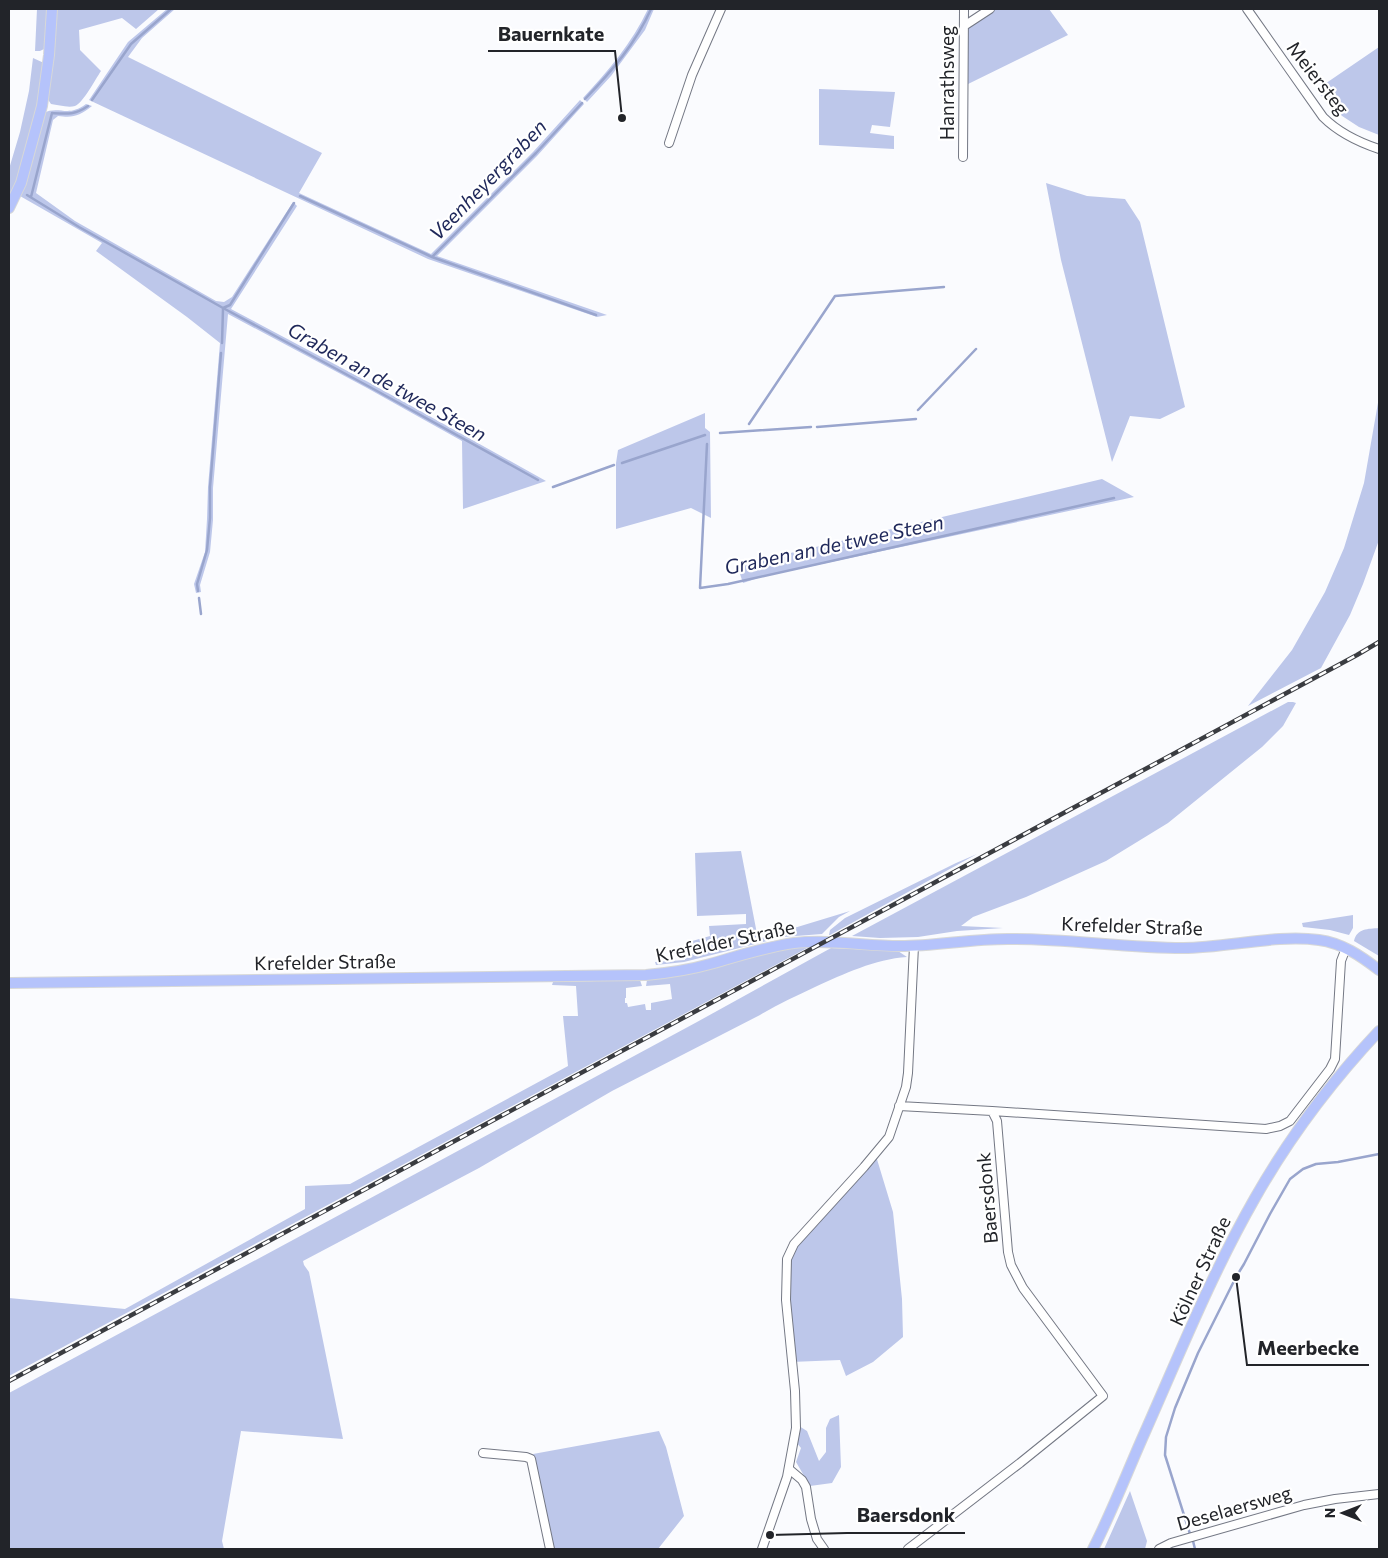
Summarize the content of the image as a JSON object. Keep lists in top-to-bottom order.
{
  "streets": {
    "main road": ["Krefelder Straße", "Kölner Straße"],
    "street": [
      "Meiersteg",
      "Hanrathsweg",
      "Baersdonk",
      "Deselaersweg"
    ]
  },
  "water": ["Veenheyergraben", "Graben an de twee Steen"],
  "places": ["Bauernkate", "Meerbecke", "Baersdonk"],
  "north": "left"
}
